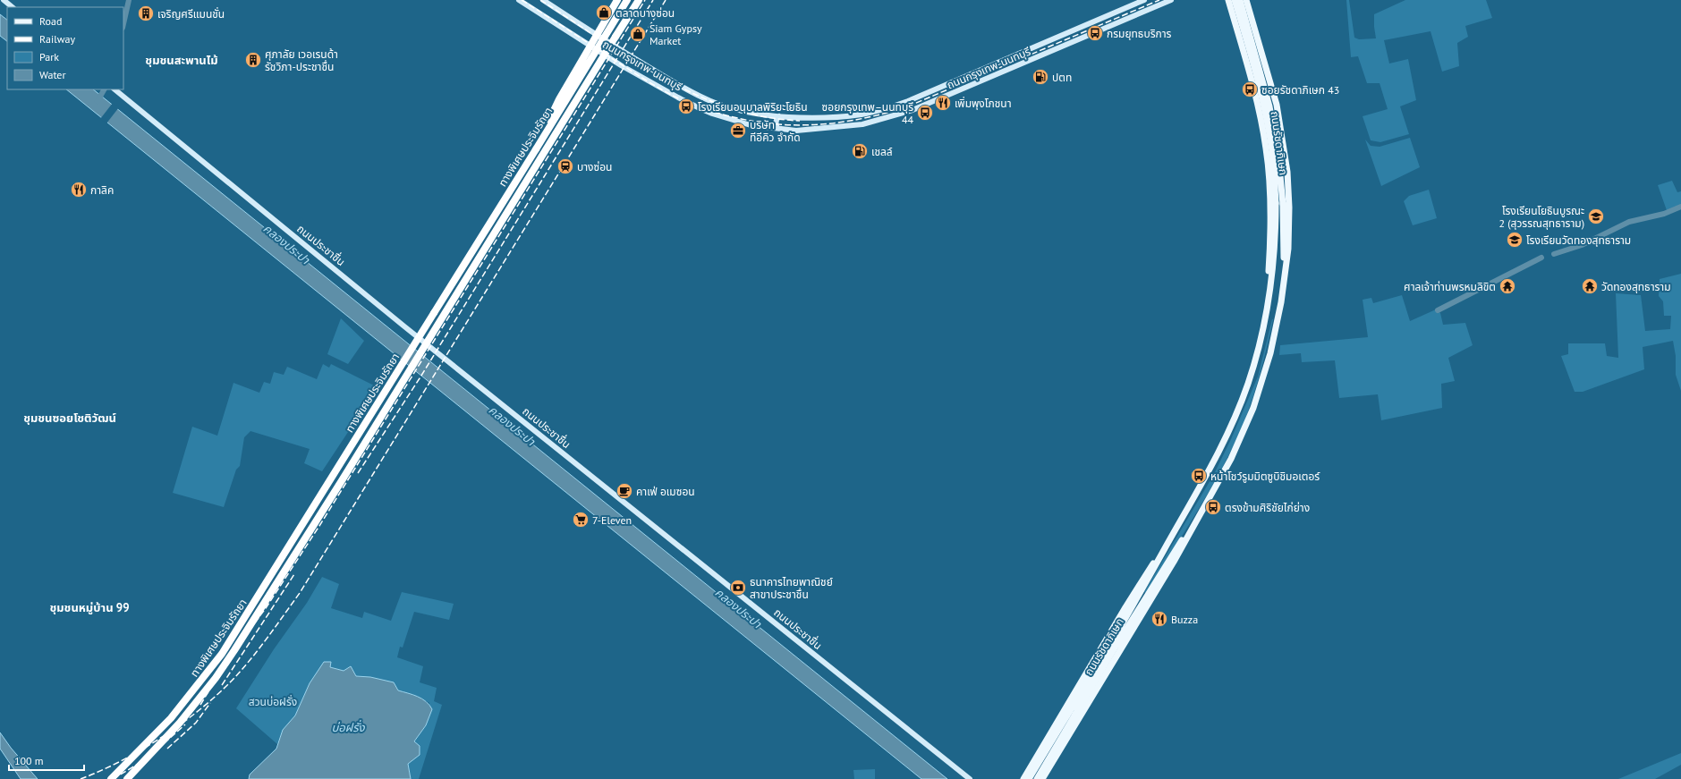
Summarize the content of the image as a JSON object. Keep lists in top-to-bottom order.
{
  "streets": {
    "highway": ["ทางพิเศษประจิมรัถยา"],
    "main road": ["ถนนกรุงเทพ-นนทบุรี", "ถนนรัชดาภิเษก", "ถนนประชาชื่น"]
  },
  "districts": ["ชุมชนสะพานไม้", "ชุมชนซอยโชติวัฒน์", "ชุมชนหมู่บ้าน 99"],
  "water": ["คลองประปา", "บ่อฝรั่ง"],
  "parks": ["สวนบ่อฝรั่ง"],
  "places": {
    "shop": ["ตลาดบางซ่อน", "Siam Gypsy Market"],
    "building": ["เจริญศรีแมนชั่น", "ศุภาลัย เวอเรนด้า รัชวิภา-ประชาชื่น"],
    "bus stop": [
      "กรมยุทธบริการ",
      "ซอยรัชดาภิเษก 43",
      "โรงเรียนอนุบาลพิริยะโยธิน",
      "ซอยกรุงเทพ–นนทบุรี 44",
      "หน้าโชว์รูมมิตซูบิชิมอเตอร์",
      "ตรงข้ามศิริชัยไก่ย่าง"
    ],
    "fuel station": ["ปตท", "เชลล์"],
    "restaurant": ["เพิ่มพุงโภชนา", "กาลิค", "Buzza"],
    "office": ["บริษัท ทีอีคิว จำกัด"],
    "station": ["บางซ่อน"],
    "school or university": ["โรงเรียนโยธินบูรณะ 2 (สุวรรณสุทธาราม)", "โรงเรียนวัดทองสุทธาราม"],
    "temple": ["ศาลเจ้าท่านพรหมลิขิต", "วัดทองสุทธาราม"],
    "cafe": ["คาเฟ่ อเมซอน"],
    "supermarket": ["7-Eleven"],
    "bank": ["ธนาคารไทยพาณิชย์ สาขาประชาชื่น"]
  },
  "legend": [
    "Road",
    "Railway",
    "Park",
    "Water"
  ],
  "scale_bar": "100 m"
}
